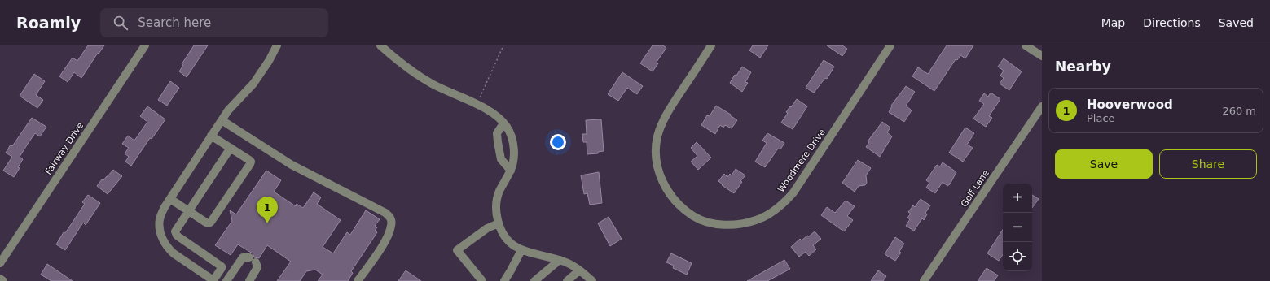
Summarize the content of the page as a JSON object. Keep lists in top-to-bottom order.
{
  "streets": {
    "street": ["Fairway Drive", "Woodmere Drive", "Golf Lane"]
  },
  "page": {
    "header": "Roamly",
    "search": "Search here",
    "nav": ["Map", "Directions", "Saved"],
    "heading": "Nearby",
    "list": [
      {
        "mark": "1",
        "name": "Hooverwood",
        "note": "Place",
        "value": "260 m"
      }
    ],
    "buttons": ["Save", "Share"],
    "map_buttons": ["+", "−"],
    "pins": "1"
  }
}
